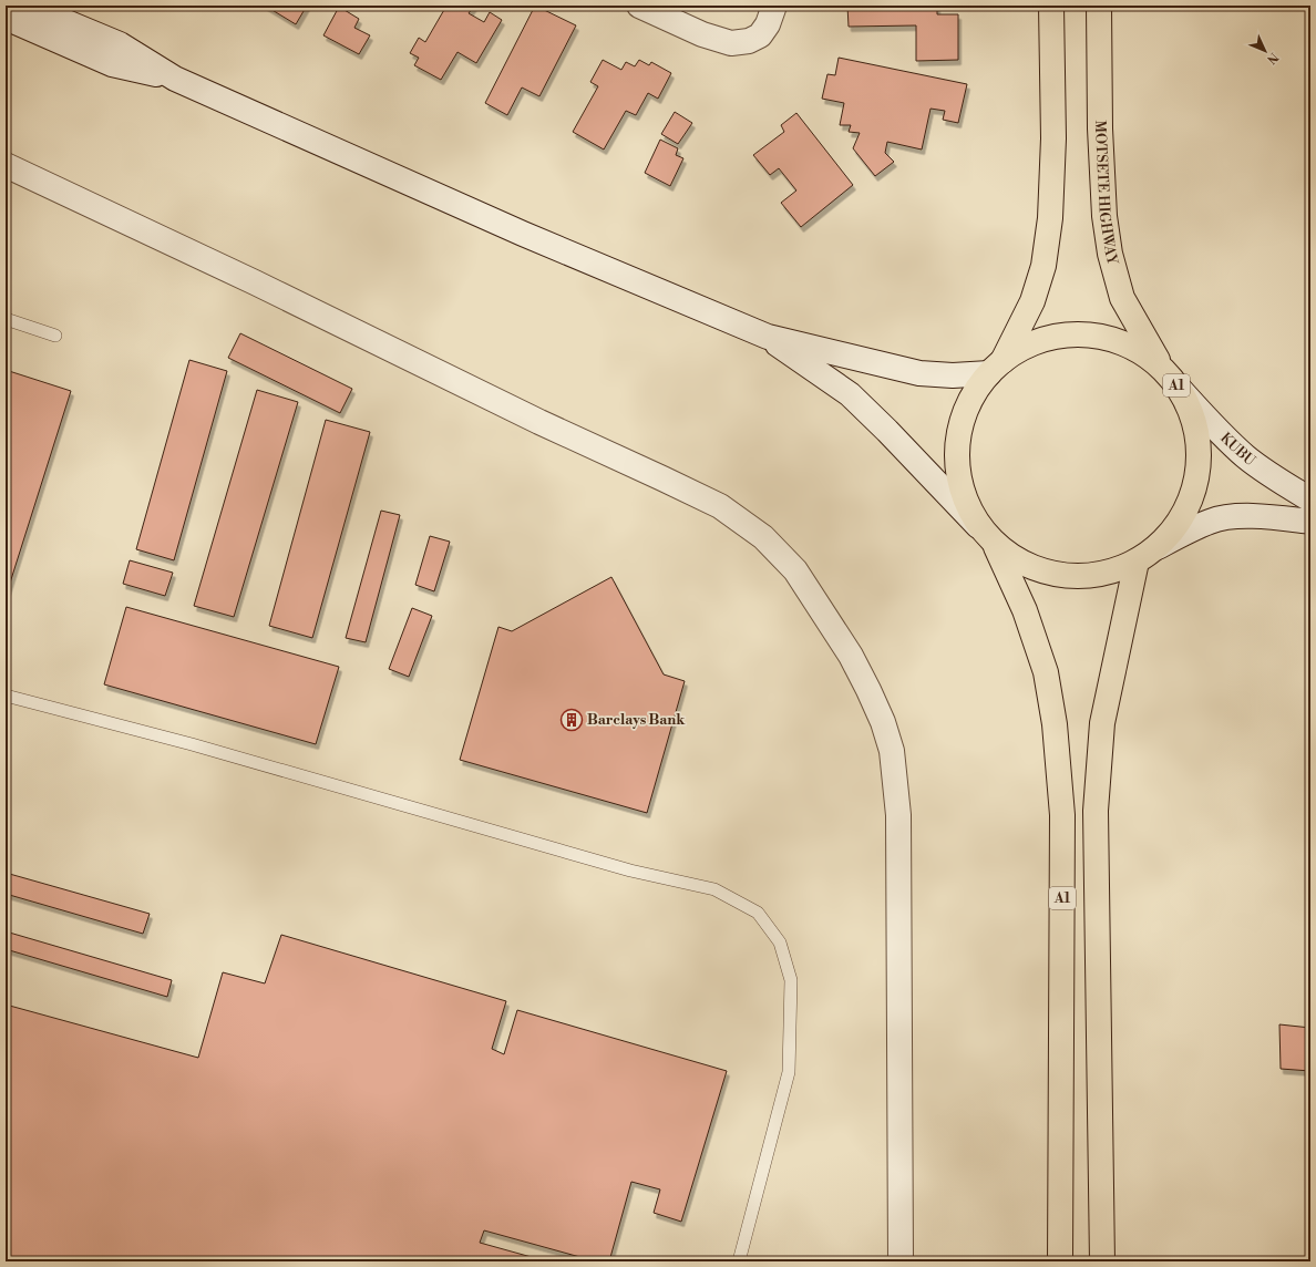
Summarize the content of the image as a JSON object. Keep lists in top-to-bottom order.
{
  "streets": {
    "highway": ["MOTSETE HIGHWAY", "A1"],
    "main road": ["KUBU"]
  },
  "crossings": [
    ["MOTSETE HIGHWAY", "A1"],
    ["A1", "KUBU"]
  ],
  "places": {
    "building": ["Barclays Bank"]
  },
  "north": "bottom right"
}
